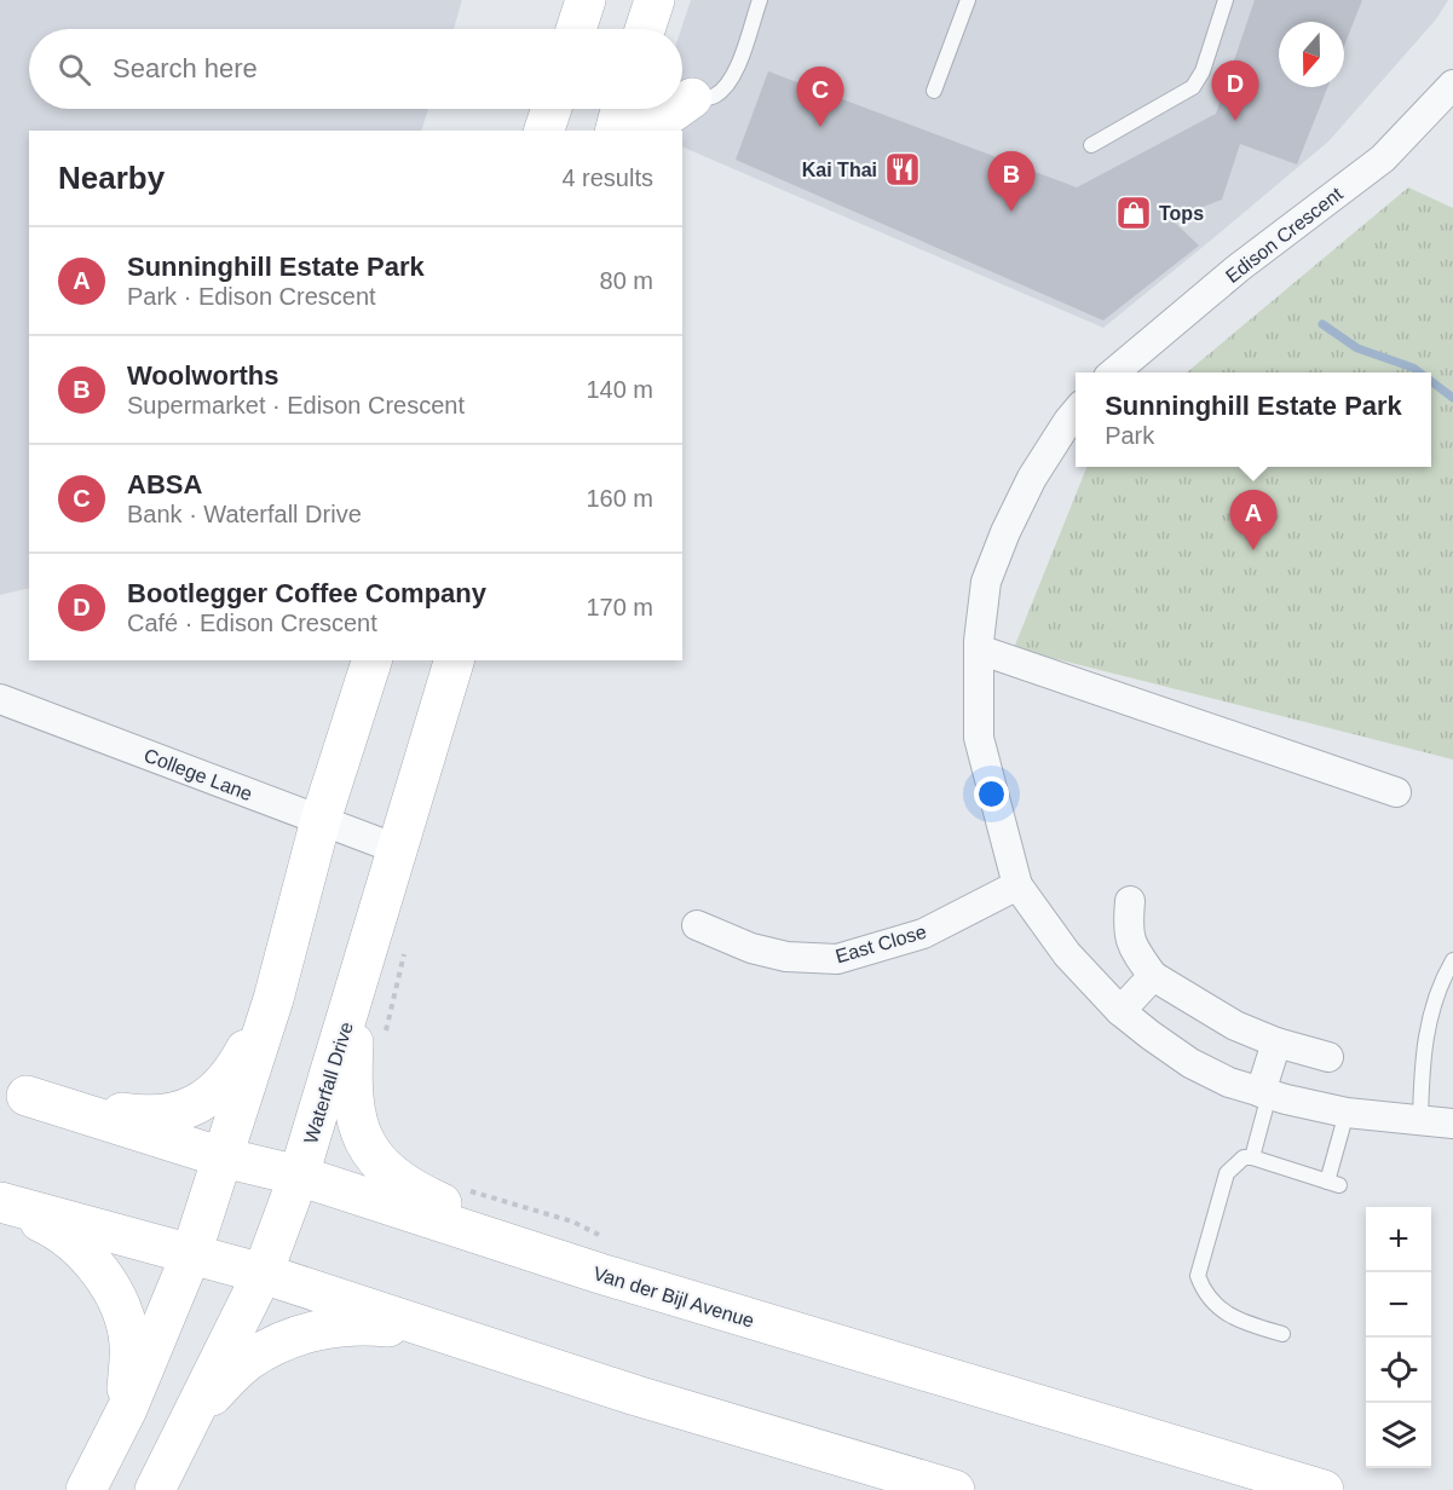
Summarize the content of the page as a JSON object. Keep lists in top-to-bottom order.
{
  "streets": {
    "main road": ["Waterfall Drive", "Van der Bijl Avenue"],
    "street": ["Edison Crescent", "College Lane", "East Close"]
  },
  "crossings": [
    ["College Lane", "Waterfall Drive"],
    ["Waterfall Drive", "Van der Bijl Avenue"]
  ],
  "places": {
    "restaurant": ["Kai Thai"],
    "shop": ["Tops"]
  },
  "north": "bottom",
  "page": {
    "search": "Search here",
    "pins": [
      "D",
      "C",
      "B",
      "A"
    ],
    "heading": ["Nearby", "4 results"],
    "list": [
      {
        "mark": "A",
        "name": "Sunninghill Estate Park",
        "note": "Park · Edison Crescent",
        "value": "80 m"
      },
      {
        "mark": "B",
        "name": "Woolworths",
        "note": "Supermarket · Edison Crescent",
        "value": "140 m"
      },
      {
        "mark": "C",
        "name": "ABSA",
        "note": "Bank · Waterfall Drive",
        "value": "160 m"
      },
      {
        "mark": "D",
        "name": "Bootlegger Coffee Company",
        "note": "Café · Edison Crescent",
        "value": "170 m"
      }
    ],
    "popup": ["Sunninghill Estate Park", "Park"],
    "map_buttons": ["+", "−"]
  }
}
